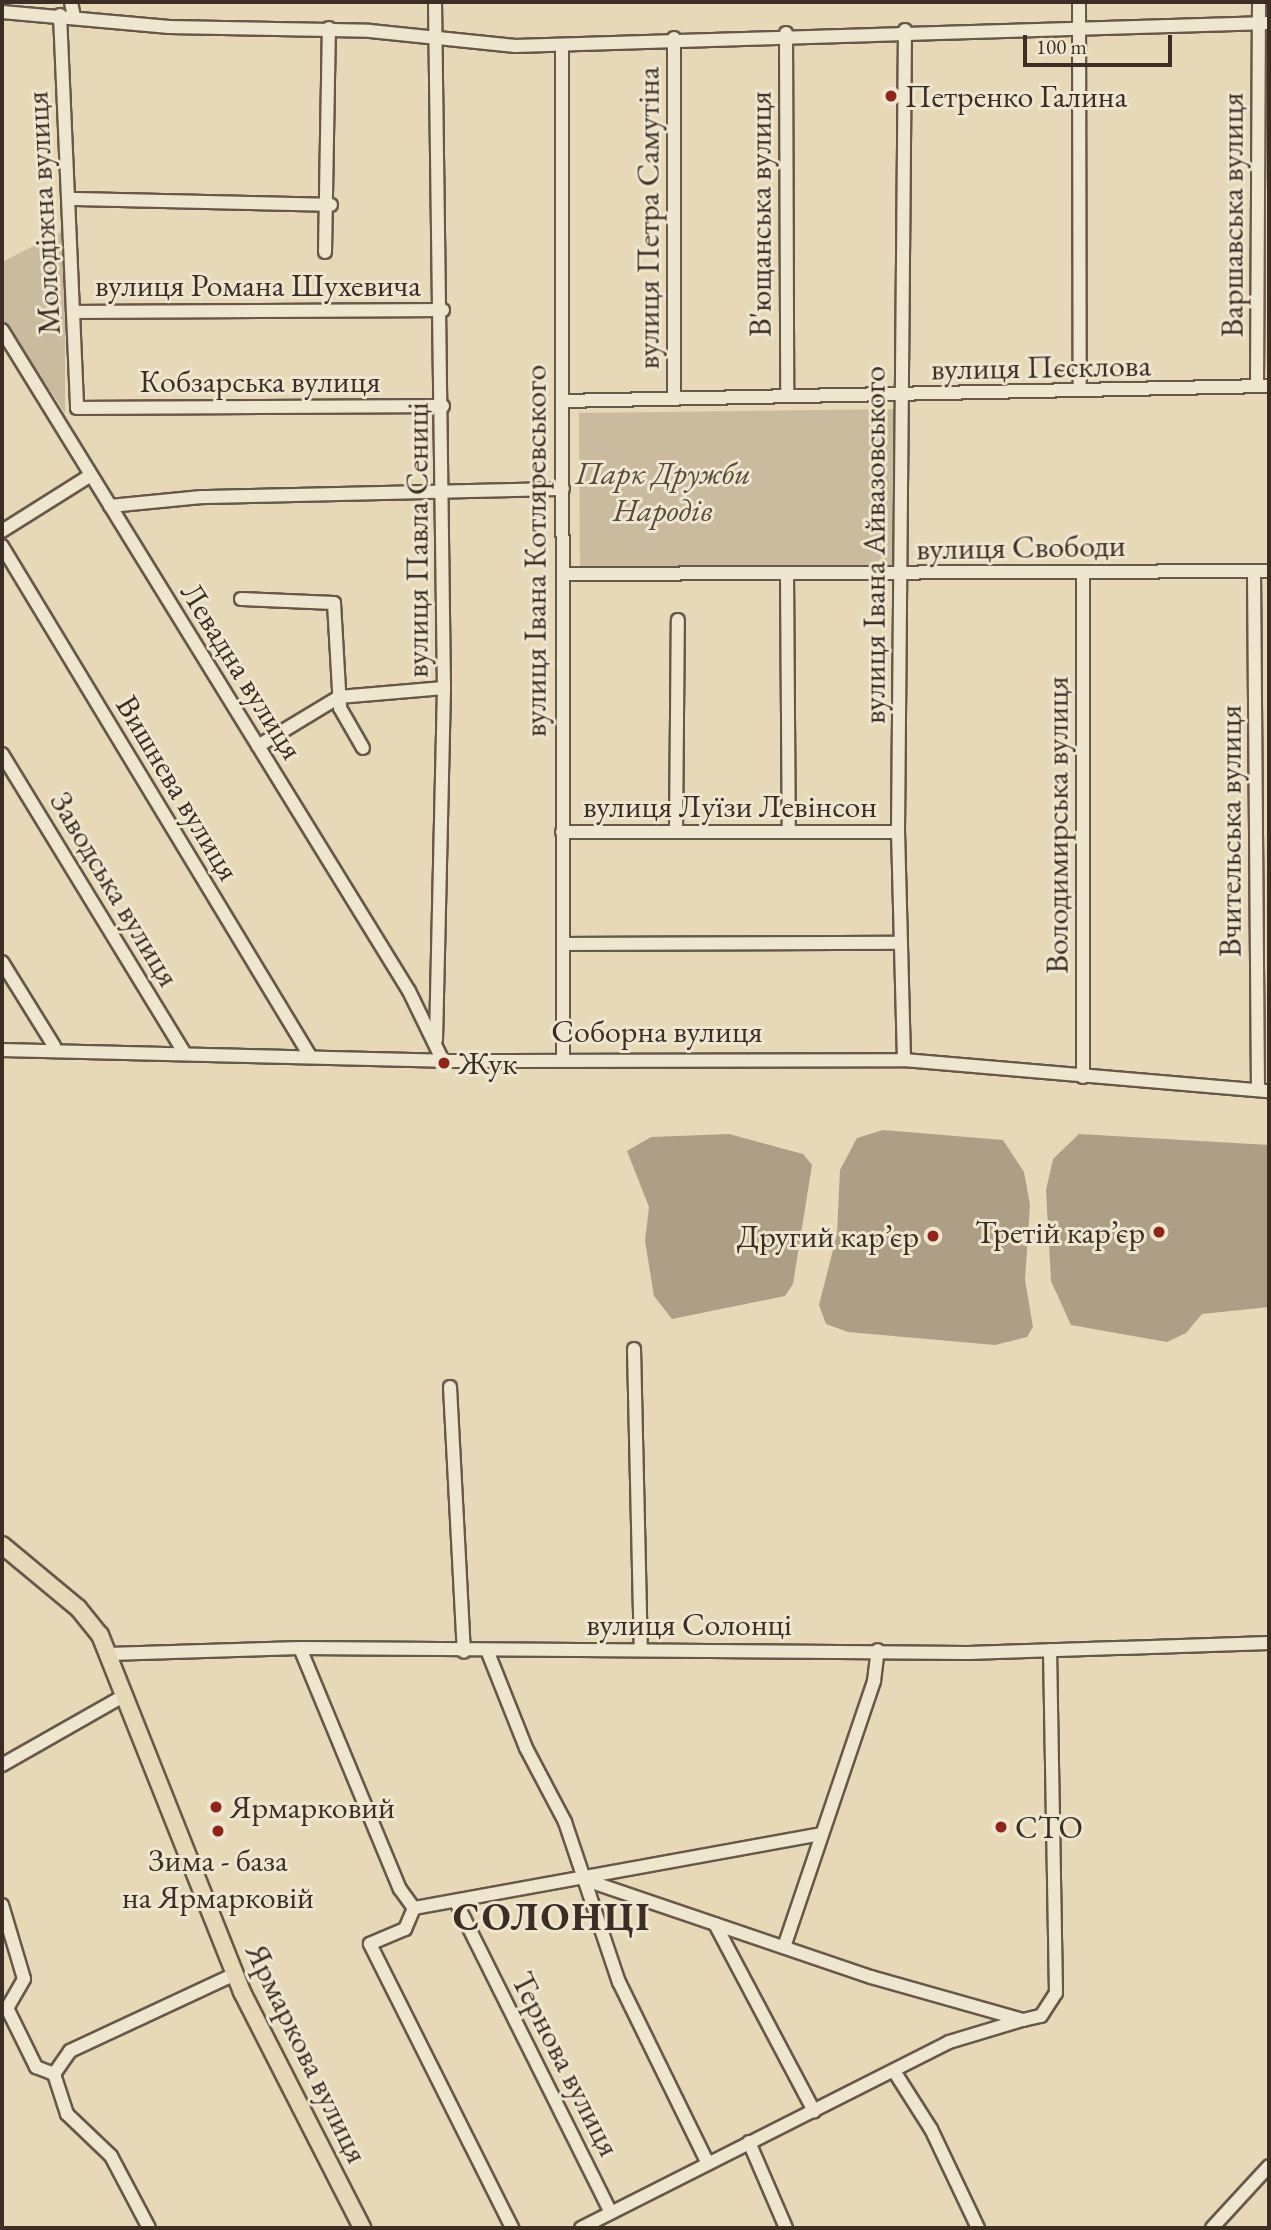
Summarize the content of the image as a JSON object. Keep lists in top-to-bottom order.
{
  "streets": {
    "main road": ["Ярмаркова вулиця"],
    "street": [
      "Молодіжна вулиця",
      "В'ющанська вулиця",
      "Варшавська вулиця",
      "вулиця Петра Самутіна",
      "вулиця Романа Шухевича",
      "вулиця Пєсклова",
      "Кобзарська вулиця",
      "вулиця Павла Сениці",
      "вулиця Івана Айвазовського",
      "вулиця Свободи",
      "вулиця Івана Котляревського",
      "Левадна вулиця",
      "Вишнева вулиця",
      "вулиця Луїзи Левінсон",
      "Володимирська вулиця",
      "Вчительська вулиця",
      "Заводська вулиця",
      "Соборна вулиця",
      "вулиця Солонці",
      "Тернова вулиця"
    ]
  },
  "crossings": [
    ["Молодіжна вулиця", "вулиця Романа Шухевича"],
    ["Молодіжна вулиця", "Кобзарська вулиця"],
    ["В'ющанська вулиця", "вулиця Пєсклова"],
    ["Варшавська вулиця", "вулиця Пєсклова"],
    ["вулиця Петра Самутіна", "вулиця Пєсклова"],
    ["вулиця Романа Шухевича", "вулиця Павла Сениці"],
    ["вулиця Пєсклова", "вулиця Івана Айвазовського"],
    ["вулиця Пєсклова", "вулиця Івана Котляревського"],
    ["Кобзарська вулиця", "вулиця Павла Сениці"],
    ["вулиця Павла Сениці", "Левадна вулиця"],
    ["вулиця Івана Айвазовського", "вулиця Свободи"],
    ["вулиця Івана Айвазовського", "вулиця Луїзи Левінсон"],
    ["вулиця Івана Айвазовського", "Соборна вулиця"],
    ["вулиця Свободи", "вулиця Івана Котляревського"],
    ["вулиця Свободи", "Володимирська вулиця"],
    ["вулиця Свободи", "Вчительська вулиця"],
    ["вулиця Івана Котляревського", "вулиця Луїзи Левінсон"],
    ["вулиця Івана Котляревського", "Соборна вулиця"],
    ["Вишнева вулиця", "Соборна вулиця"],
    ["Володимирська вулиця", "Соборна вулиця"],
    ["Вчительська вулиця", "Соборна вулиця"],
    ["Заводська вулиця", "Соборна вулиця"],
    ["вулиця Солонці", "Ярмаркова вулиця"]
  ],
  "districts": ["СОЛОНЦІ"],
  "parks": ["Парк Дружби Народів"],
  "places": [
    "Петренко Галина",
    "Жук",
    "Третій кар’єр",
    "Другий кар’єр",
    "Ярмарковий",
    "СТО",
    "Зима - база на Ярмарковій"
  ],
  "scale_bar": "100 m"
}
